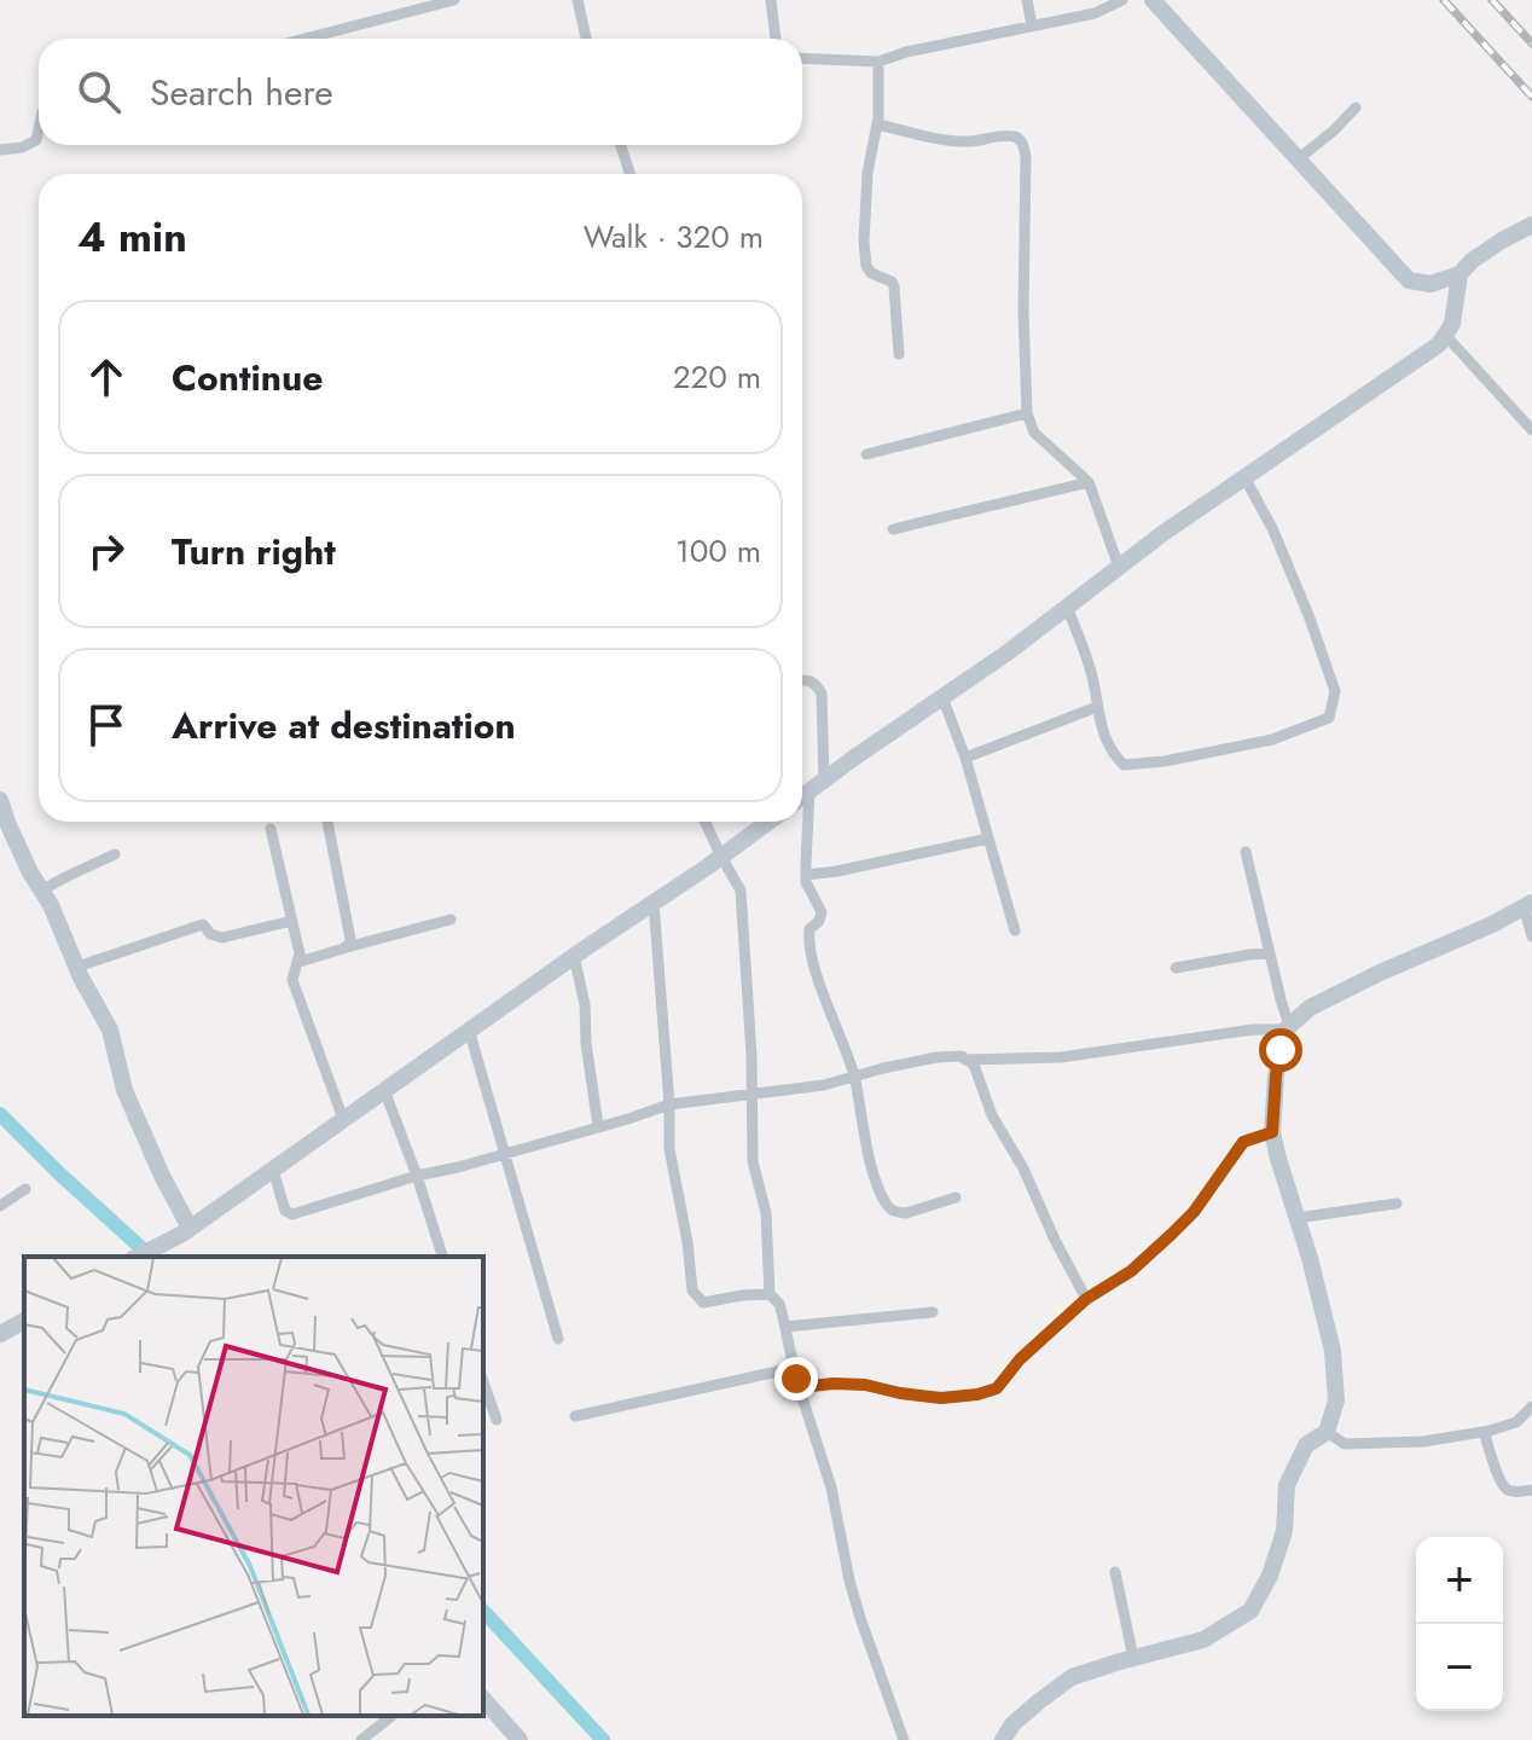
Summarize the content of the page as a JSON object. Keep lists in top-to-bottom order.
{
  "page": {
    "search": "Search here",
    "heading": ["4 min", "Walk · 320 m"],
    "list": [
      ["Continue", "220 m"],
      ["Turn right", "100 m"],
      "Arrive at destination"
    ],
    "map_buttons": ["+", "−"]
  }
}
